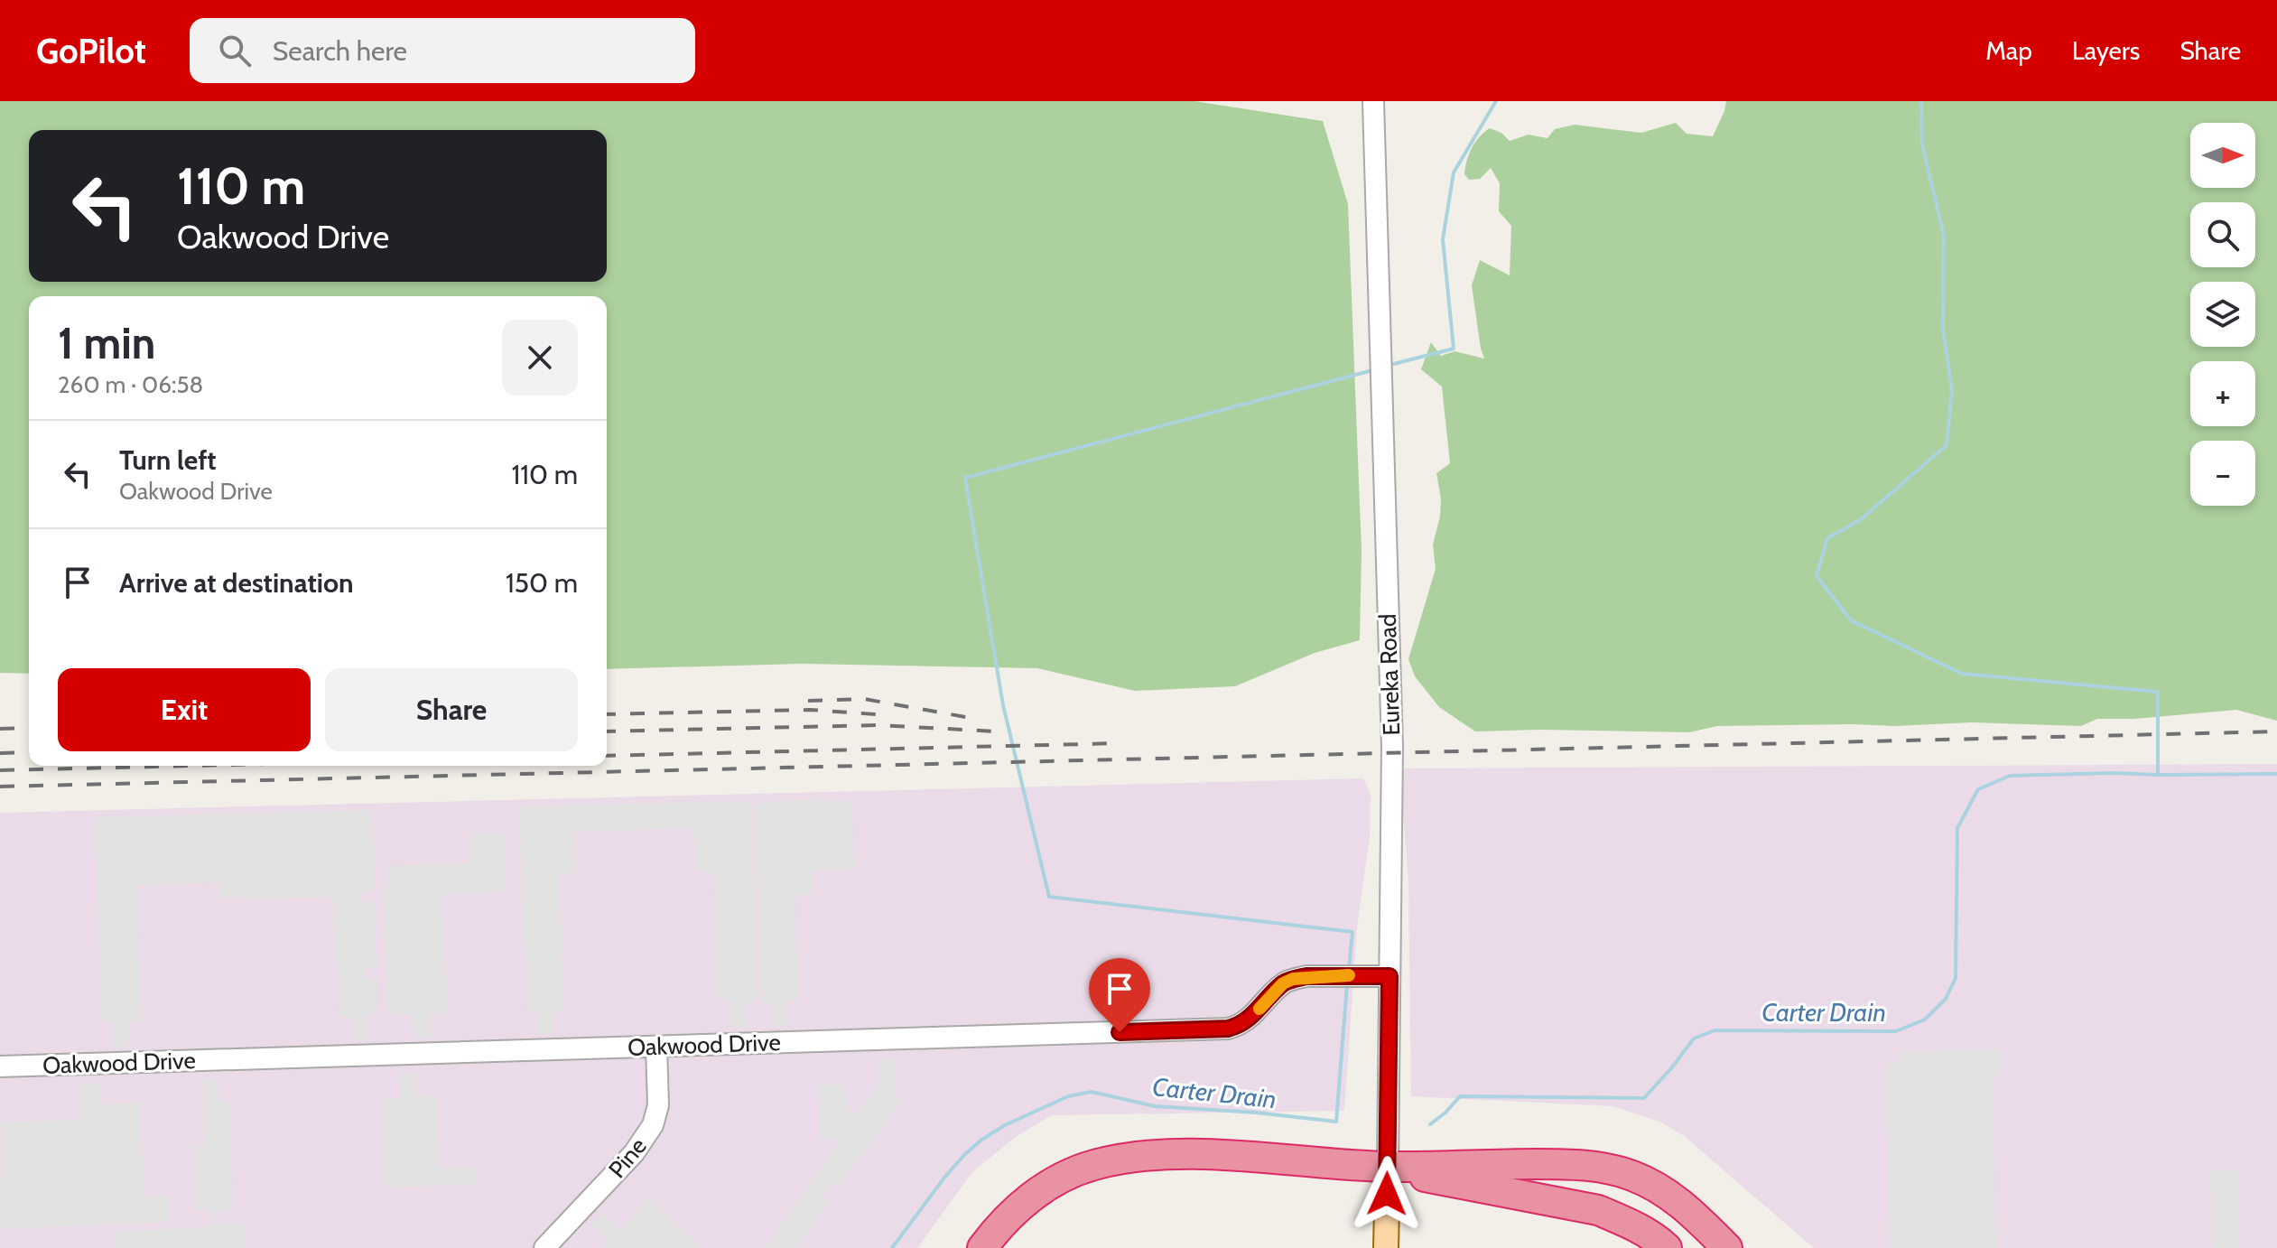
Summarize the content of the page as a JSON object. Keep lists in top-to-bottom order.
{
  "streets": {
    "main road": ["Eureka Road"],
    "street": ["Oakwood Drive", "Pine"]
  },
  "crossings": [
    ["Eureka Road", "Oakwood Drive"],
    ["Oakwood Drive", "Pine"]
  ],
  "water": ["Carter Drain"],
  "north": "right",
  "page": {
    "header": "GoPilot",
    "search": "Search here",
    "nav": ["Map", "Layers", "Share"],
    "map_buttons": ["+", "−"],
    "turn": ["110 m", "Oakwood Drive"],
    "heading": ["1 min", "260 m · 06:58"],
    "list": [
      {
        "name": "Turn left",
        "note": "Oakwood Drive",
        "value": "110 m"
      },
      {
        "name": "Arrive at destination",
        "value": "150 m"
      }
    ],
    "buttons": ["Exit", "Share"]
  }
}
